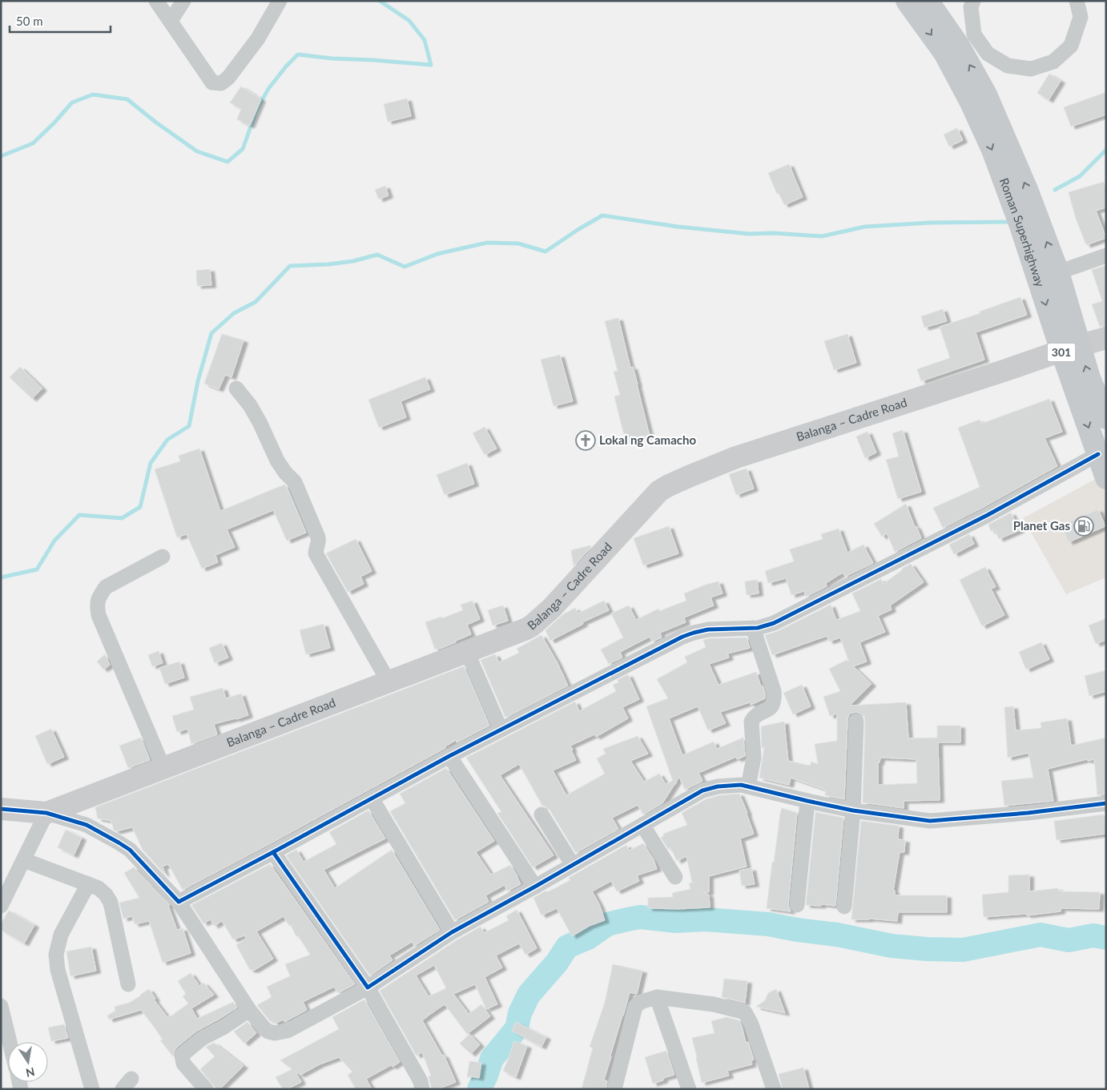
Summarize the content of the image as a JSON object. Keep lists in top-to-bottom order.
{
  "streets": {
    "main road": ["Roman Superhighway", "301"],
    "street": ["Balanga – Cadre Road"]
  },
  "crossings": [
    ["Roman Superhighway", "Balanga – Cadre Road"]
  ],
  "places": {
    "church": ["Lokal ng Camacho"],
    "fuel station": ["Planet Gas"]
  },
  "scale_bar": "50 m",
  "north": "bottom"
}
